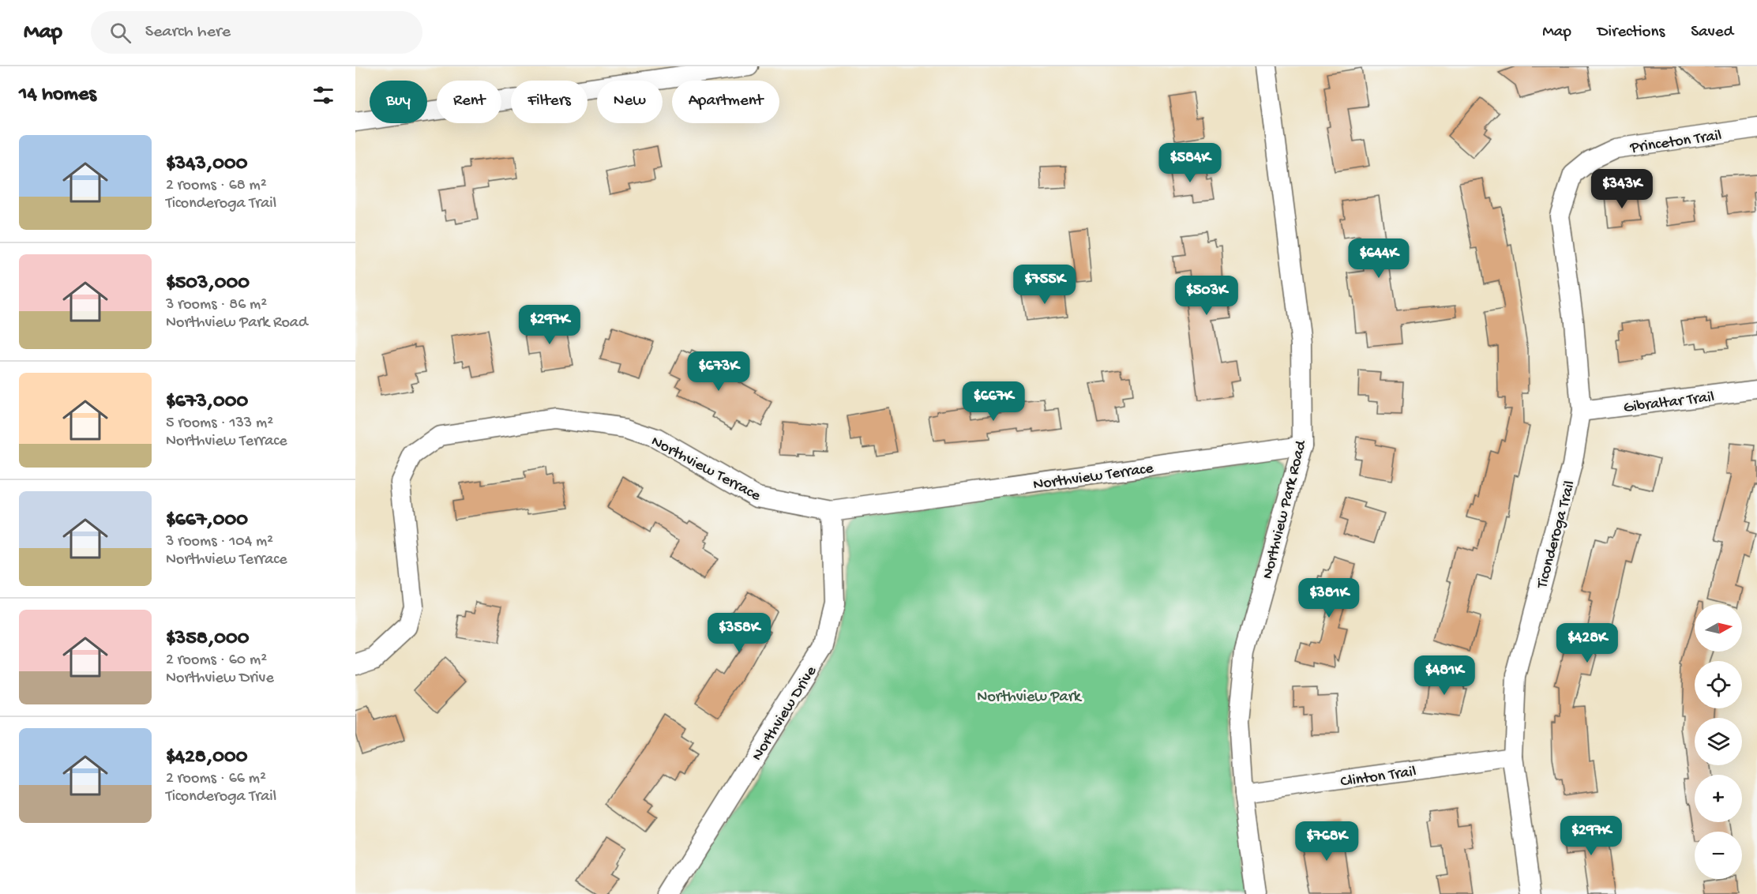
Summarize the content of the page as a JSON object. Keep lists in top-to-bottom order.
{
  "streets": {
    "street": [
      "Princeton Trail",
      "Gibraltar Trail",
      "Northview Terrace",
      "Northview Park Road",
      "Ticonderoga Trail",
      "Northview Drive",
      "Clinton Trail"
    ]
  },
  "crossings": [
    ["Princeton Trail", "Ticonderoga Trail"],
    ["Gibraltar Trail", "Ticonderoga Trail"],
    ["Northview Terrace", "Northview Park Road"],
    ["Northview Terrace", "Northview Drive"],
    ["Northview Park Road", "Clinton Trail"],
    ["Ticonderoga Trail", "Clinton Trail"]
  ],
  "parks": ["Northview Park"],
  "north": "right",
  "page": {
    "header": "Map",
    "search": "Search here",
    "nav": ["Map", "Directions", "Saved"],
    "heading": "14 homes",
    "chip": [
      "Buy",
      "Rent",
      "Filters",
      "New",
      "Apartment"
    ],
    "list": [
      {
        "name": "$343,000",
        "note": "2 rooms · 68 m² · Ticonderoga Trail"
      },
      {
        "name": "$503,000",
        "note": "3 rooms · 86 m² · Northview Park Road"
      },
      {
        "name": "$673,000",
        "note": "5 rooms · 133 m² · Northview Terrace"
      },
      {
        "name": "$667,000",
        "note": "3 rooms · 104 m² · Northview Terrace"
      },
      {
        "name": "$358,000",
        "note": "2 rooms · 60 m² · Northview Drive"
      },
      {
        "name": "$428,000",
        "note": "2 rooms · 66 m² · Ticonderoga Trail"
      }
    ],
    "price": [
      "$584K",
      "$343K",
      "$644K",
      "$755K",
      "$503K",
      "$297K",
      "$673K",
      "$667K",
      "$381K",
      "$358K",
      "$428K",
      "$481K",
      "$297K",
      "$768K"
    ],
    "map_buttons": ["+", "−"]
  }
}
